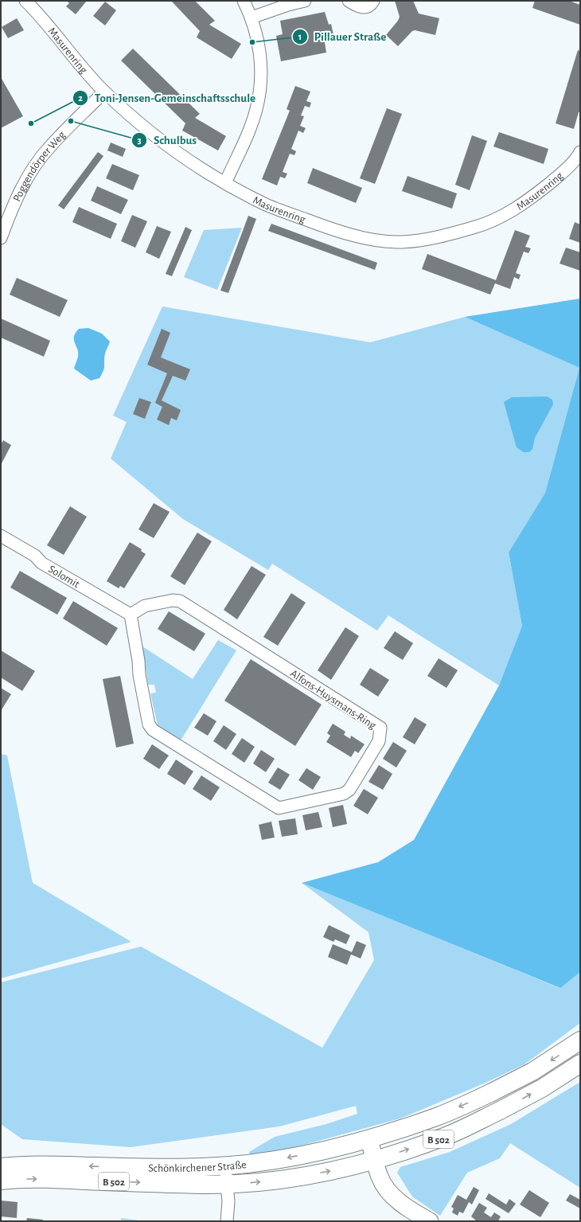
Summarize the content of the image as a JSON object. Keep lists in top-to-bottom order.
{
  "streets": {
    "main road": ["B 502", "Schönkirchener Straße"],
    "street": [
      "Masurenring",
      "Poggendörper Weg",
      "Solomit",
      "Alfons-Huysmans-Ring"
    ]
  },
  "crossings": [
    ["Masurenring", "Poggendörper Weg"],
    ["Solomit", "Alfons-Huysmans-Ring"],
    ["B 502", "Schönkirchener Straße"]
  ],
  "places": ["Pillauer Straße", "Schulbus", "Toni-Jensen-Gemeinschaftsschule"]
}
